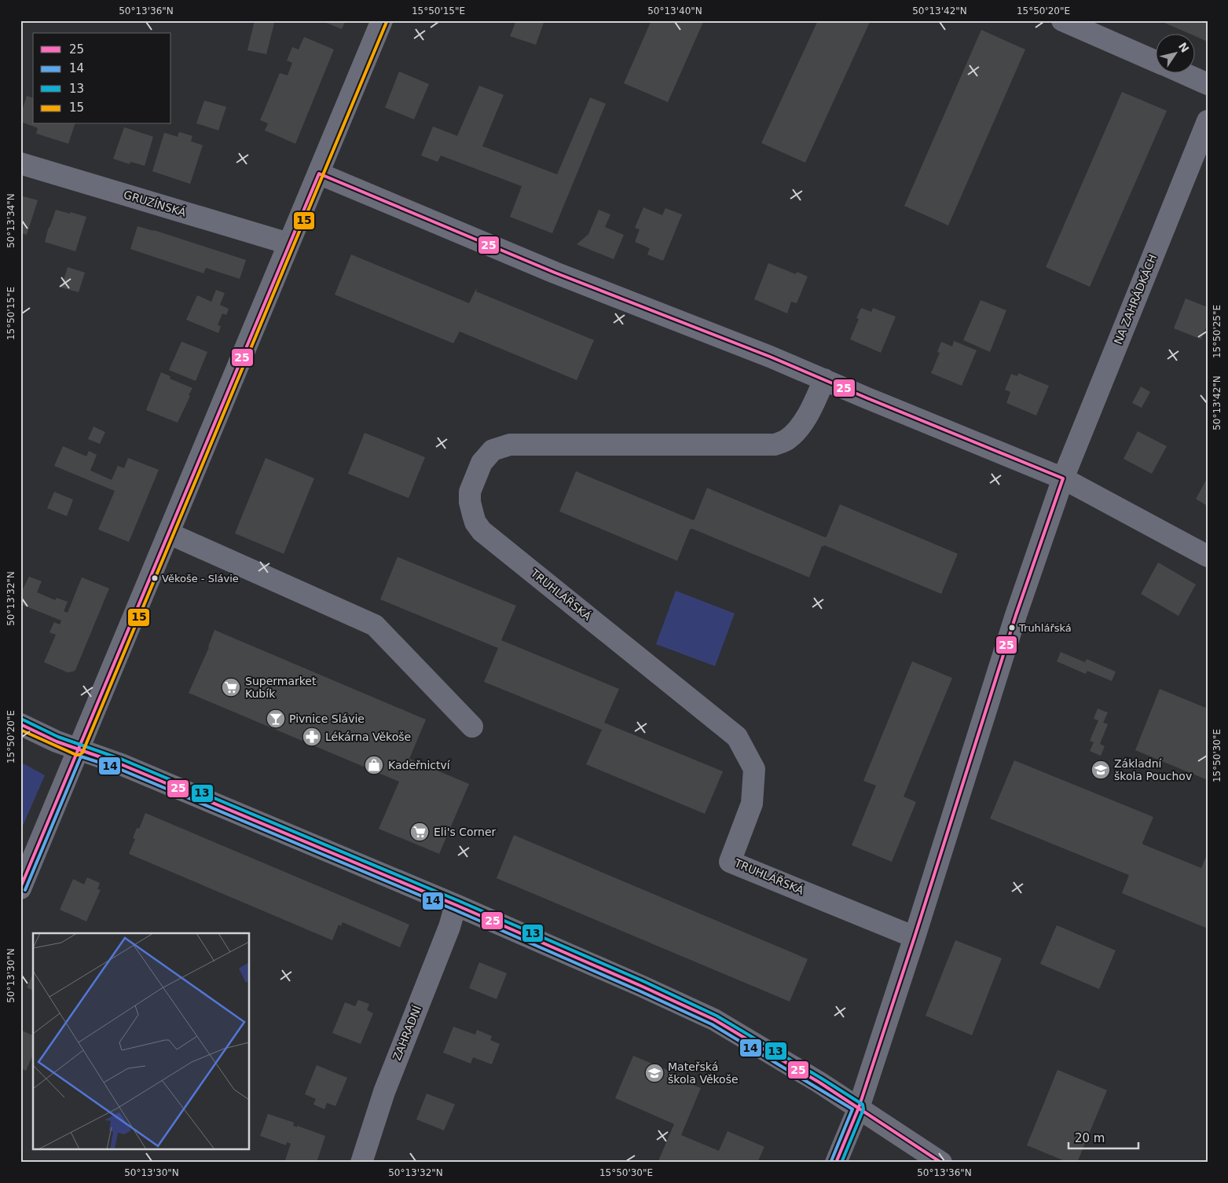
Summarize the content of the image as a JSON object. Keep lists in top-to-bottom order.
{
  "streets": {
    "street": [
      "GRUZÍNSKÁ",
      "NA ZAHRÁDKÁCH",
      "TRUHLÁŘSKÁ",
      "ZAHRADNÍ"
    ]
  },
  "places": {
    "other": ["Věkoše - Slávie", "Truhlářská"],
    "supermarket": ["Supermarket Kubík", "Eli's Corner"],
    "bar": ["Pivnice Slávie"],
    "pharmacy": ["Lékárna Věkoše"],
    "shop": ["Kadeřnictví"],
    "school or university": ["Základní škola Pouchov", "Mateřská škola Věkoše"]
  },
  "lines": [
    "transit line 15",
    "transit line 25",
    "transit line 13",
    "transit line 14"
  ],
  "legend": [
    "25",
    "14",
    "13",
    "15"
  ],
  "scale_bar": "20 m",
  "north": "top right",
  "coordinates": [
    "50°13'36\"N",
    "15°50'15\"E",
    "50°13'40\"N",
    "50°13'42\"N",
    "15°50'20\"E",
    "50°13'34\"N",
    "15°50'25\"E",
    "50°13'32\"N",
    "15°50'30\"E",
    "50°13'30\"N"
  ]
}
